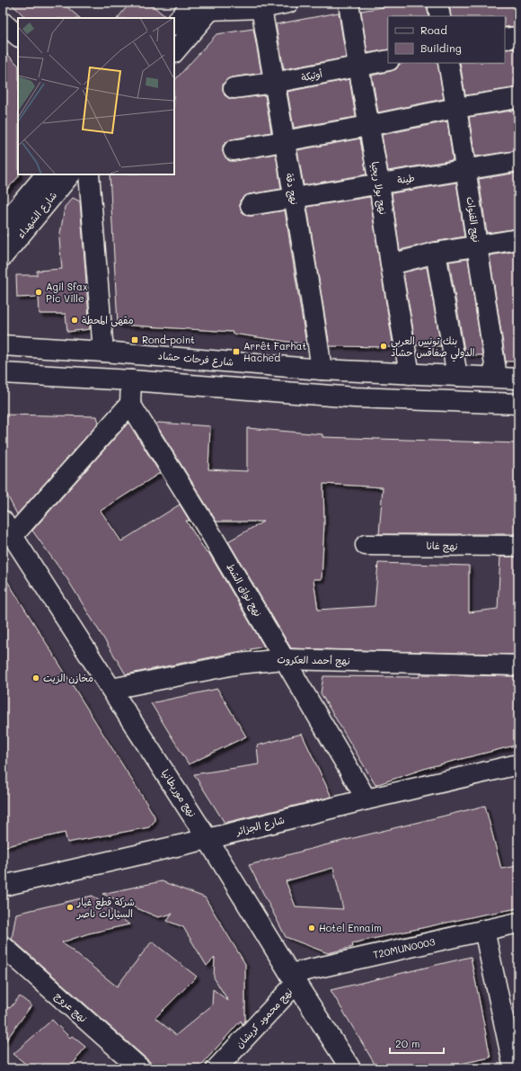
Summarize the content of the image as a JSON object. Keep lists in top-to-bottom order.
{
  "streets": {
    "street": [
      "أوتيكة",
      "طينة",
      "نهج بولا ريجيا",
      "نهج دقة",
      "شارع الشهداء",
      "نهج القنوات",
      "شارع فرحات حشاد",
      "نهج غانا",
      "نهج نواق الشط",
      "نهج أحمد العكروت",
      "نهج موريطانيا",
      "شارع الجزائر",
      "T20MUN0003",
      "نهج عروج",
      "نهج محمود كريشان"
    ]
  },
  "crossings": [
    ["أوتيكة", "نهج بولا ريجيا"],
    ["أوتيكة", "نهج دقة"],
    ["طينة", "نهج بولا ريجيا"],
    ["طينة", "نهج دقة"],
    ["طينة", "نهج القنوات"],
    ["نهج بولا ريجيا", "شارع فرحات حشاد"],
    ["نهج دقة", "شارع فرحات حشاد"],
    ["نهج القنوات", "شارع فرحات حشاد"],
    ["نهج نواق الشط", "نهج أحمد العكروت"],
    ["نهج نواق الشط", "شارع الجزائر"],
    ["نهج أحمد العكروت", "نهج موريطانيا"],
    ["نهج موريطانيا", "شارع الجزائر"],
    ["نهج موريطانيا", "T20MUN0003"],
    ["نهج موريطانيا", "نهج محمود كريشان"],
    ["T20MUN0003", "نهج محمود كريشان"]
  ],
  "places": {
    "other": [
      "Agil Sfax Pic Ville",
      "مقهى المحطة",
      "بنك تونس العربي الدولي صفاقس حشاد",
      "مخازن الزيت",
      "شركة قطع غيار السيارات ناصر",
      "Hotel Ennaim"
    ],
    "transit": ["Rond-point", "Arrêt Farhat Hached"]
  },
  "legend": ["Road", "Building"],
  "scale_bar": "20 m"
}
